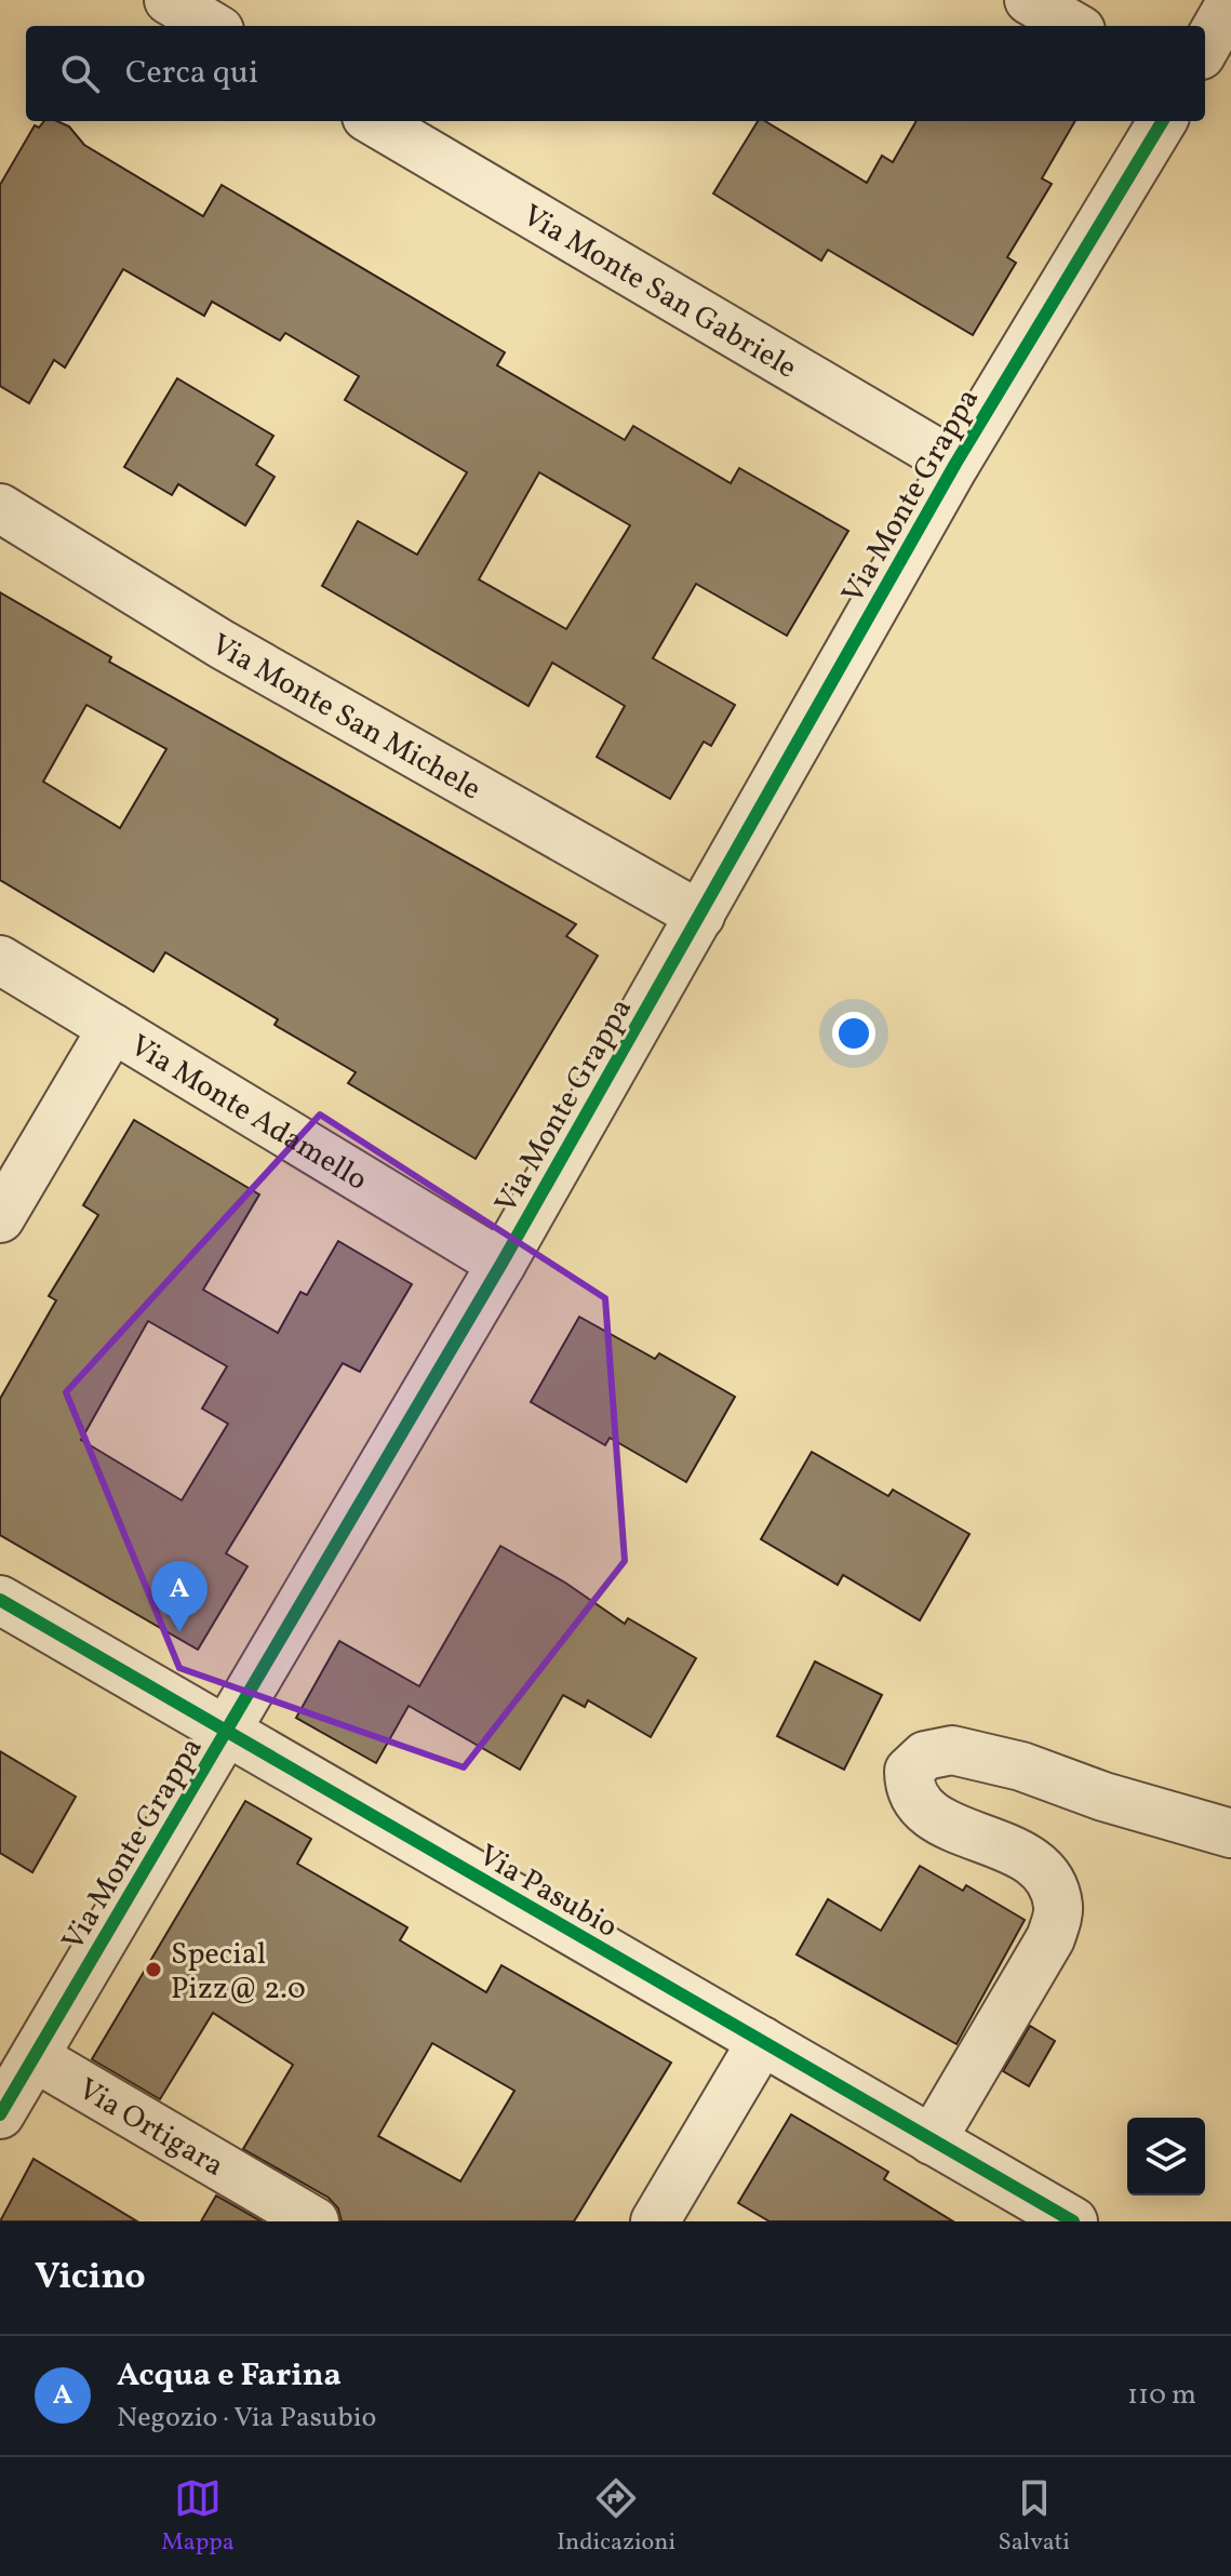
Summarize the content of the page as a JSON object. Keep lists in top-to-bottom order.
{
  "streets": {
    "street": [
      "Via Monte San Gabriele",
      "Via Monte Grappa",
      "Via Monte San Michele",
      "Via Monte Adamello",
      "Via Pasubio",
      "Via Ortigara"
    ]
  },
  "crossings": [
    ["Via Monte San Gabriele", "Via Monte Grappa"],
    ["Via Monte Grappa", "Via Monte San Michele"],
    ["Via Monte Grappa", "Via Monte Adamello"],
    ["Via Monte Grappa", "Via Pasubio"],
    ["Via Monte Grappa", "Via Ortigara"]
  ],
  "places": ["Special Pizz@ 2.0"],
  "page": {
    "search": "Cerca qui",
    "pins": "A",
    "heading": "Vicino",
    "list": [
      {
        "mark": "A",
        "name": "Acqua e Farina",
        "note": "Negozio · Via Pasubio",
        "value": "110 m"
      }
    ],
    "nav": ["Mappa", "Indicazioni", "Salvati"]
  }
}
